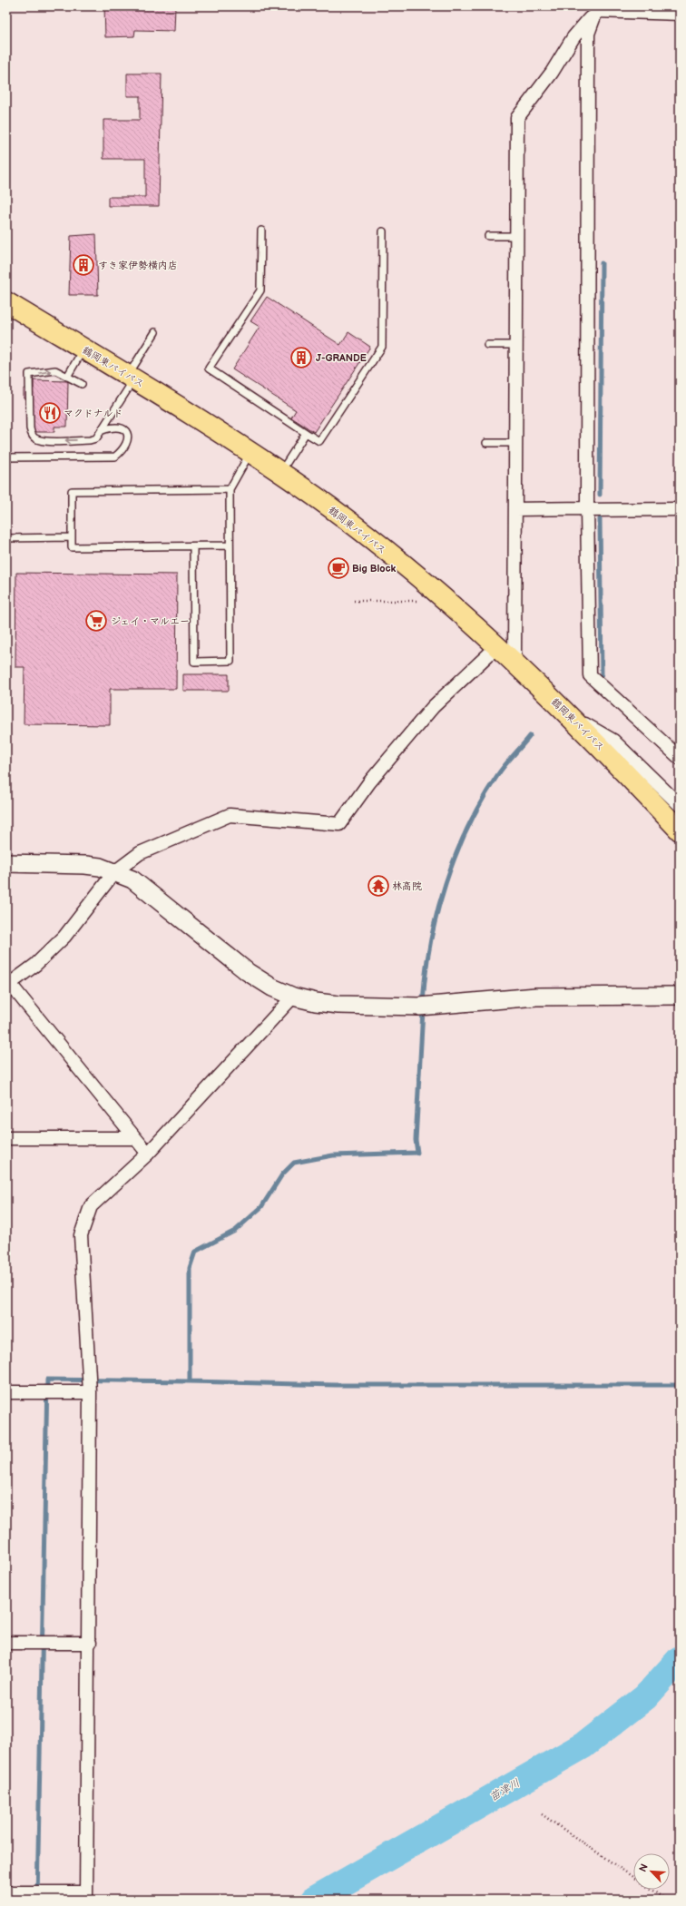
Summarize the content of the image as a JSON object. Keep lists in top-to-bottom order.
{
  "streets": {
    "highway": ["鶴岡東バイパス"]
  },
  "water": ["苗津川"],
  "places": {
    "building": ["すき家伊勢横内店", "J-GRANDE"],
    "restaurant": ["マクドナルド"],
    "cafe": ["Big Block"],
    "supermarket": ["ジェイ・マルエー"],
    "temple": ["林高院"]
  },
  "north": "top left"
}
